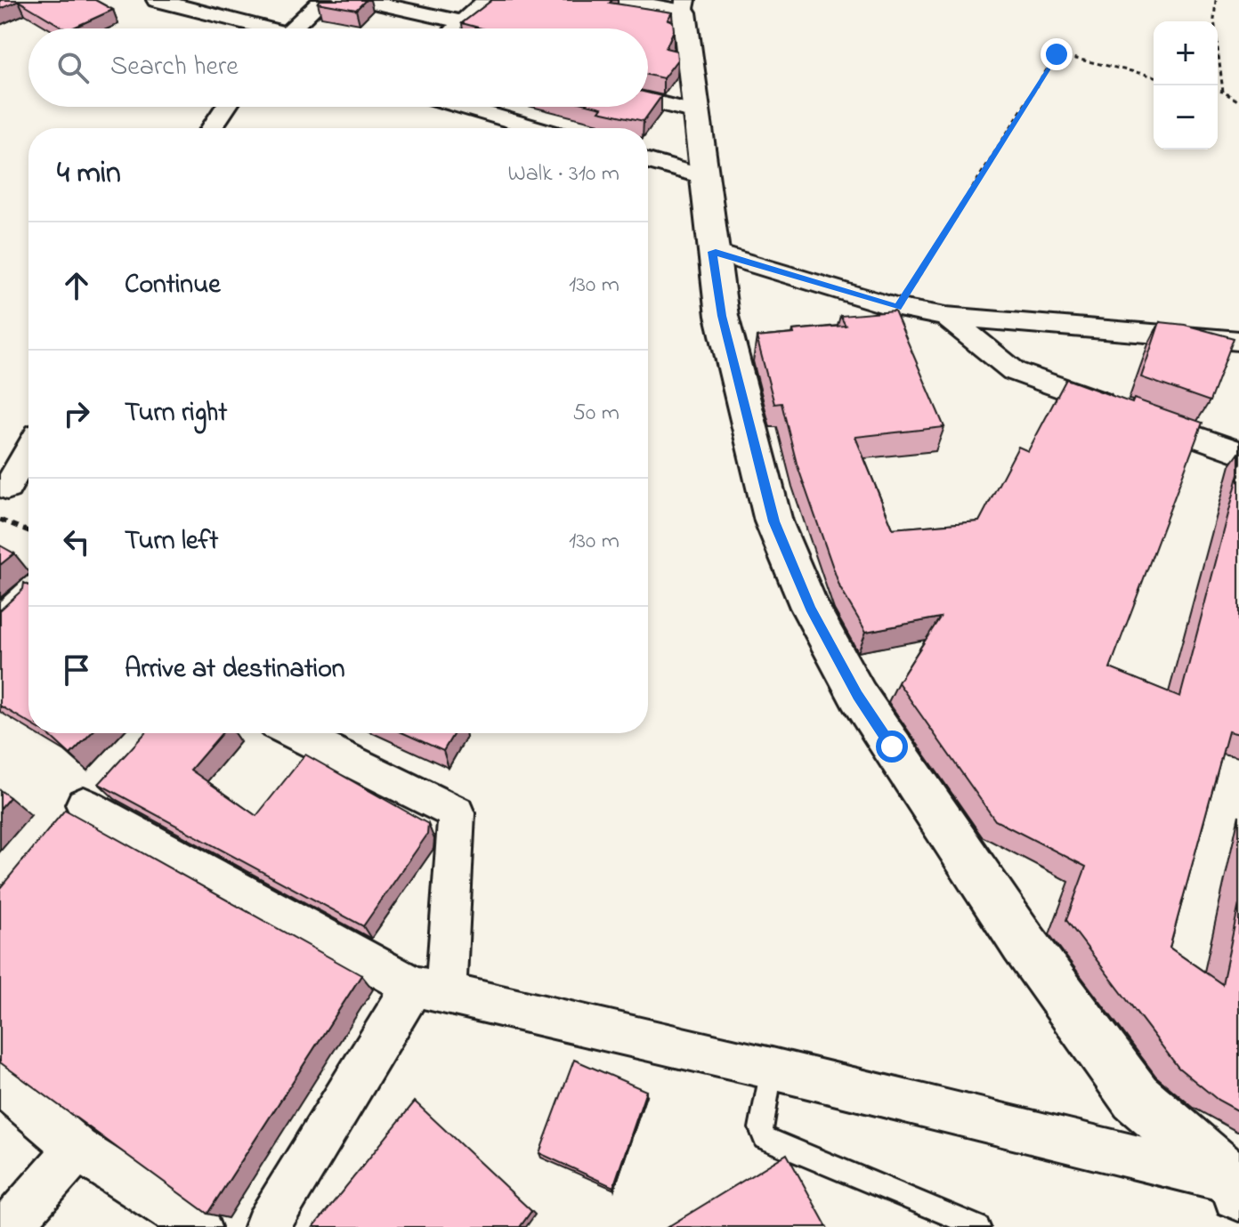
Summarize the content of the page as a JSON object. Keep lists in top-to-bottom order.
{
  "page": {
    "map_buttons": ["+", "−"],
    "search": "Search here",
    "heading": ["4 min", "Walk · 310 m"],
    "list": [
      ["Continue", "130 m"],
      ["Turn right", "50 m"],
      ["Turn left", "130 m"],
      "Arrive at destination"
    ]
  }
}
